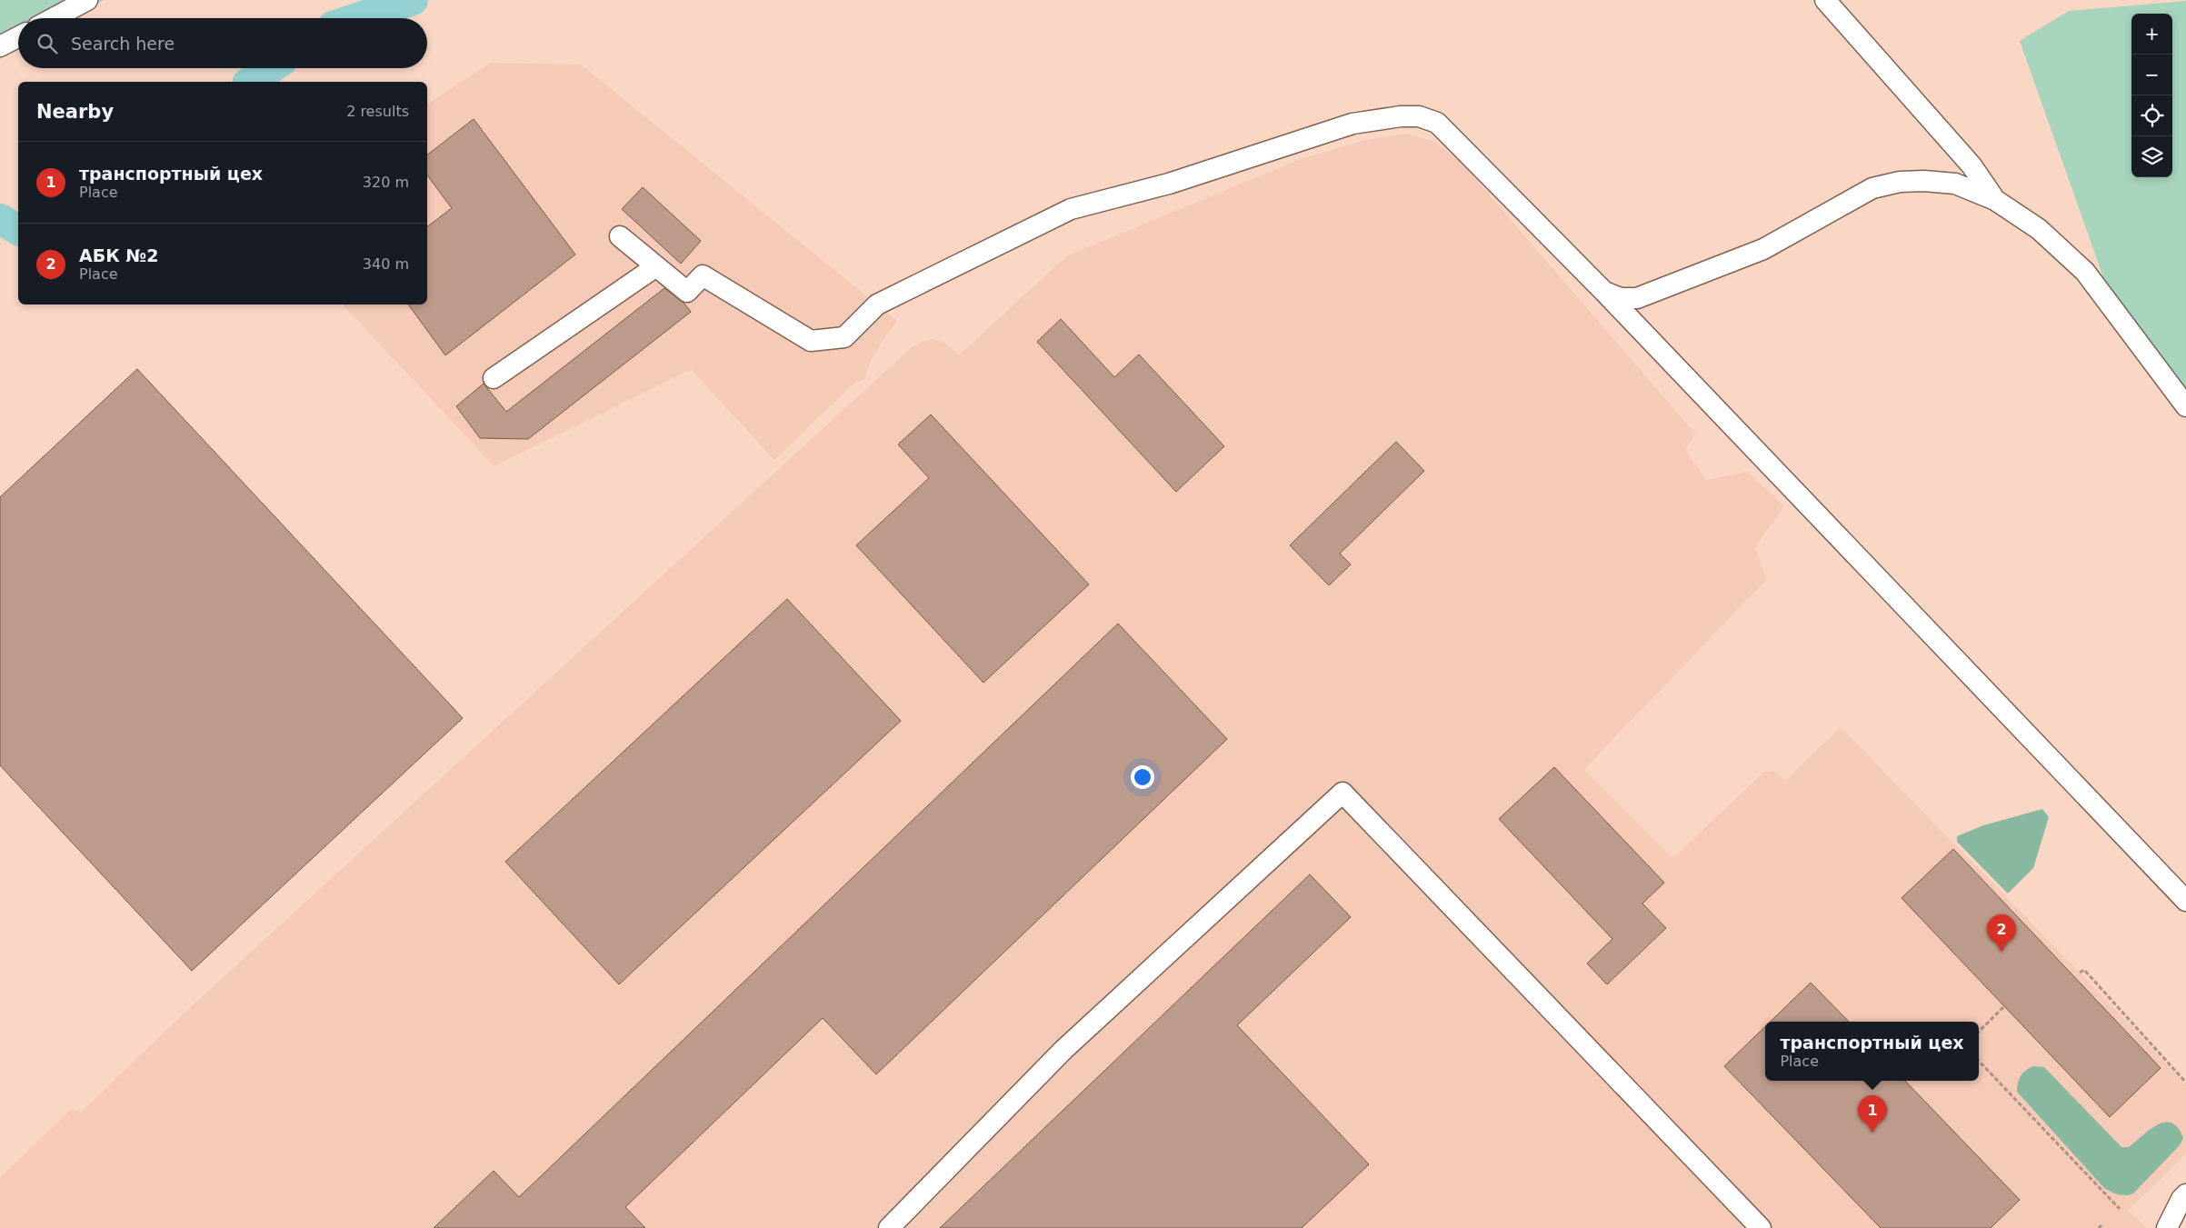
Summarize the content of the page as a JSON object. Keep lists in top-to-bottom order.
{
  "page": {
    "map_buttons": ["+", "−"],
    "search": "Search here",
    "heading": ["Nearby", "2 results"],
    "list": [
      {
        "mark": "1",
        "name": "транспортный цех",
        "note": "Place",
        "value": "320 m"
      },
      {
        "mark": "2",
        "name": "АБК №2",
        "note": "Place",
        "value": "340 m"
      }
    ],
    "pins": ["2", "1"],
    "popup": ["транспортный цех", "Place"]
  }
}
